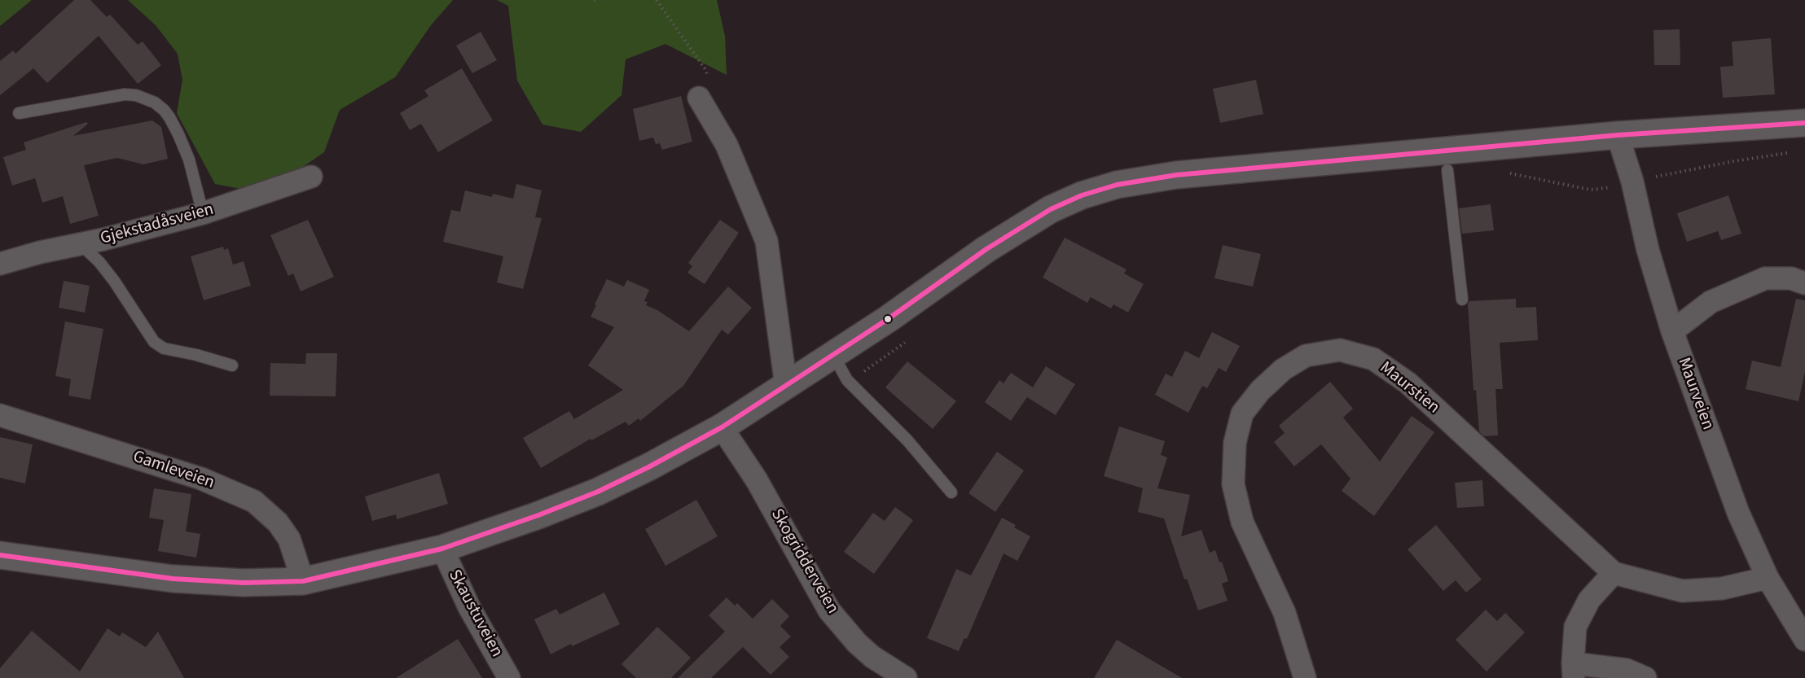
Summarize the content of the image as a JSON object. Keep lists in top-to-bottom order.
{
  "streets": {
    "street": [
      "Gjekstadåsveien",
      "Maurstien",
      "Maurveien",
      "Gamleveien",
      "Skogridderveien",
      "Skaustuveien"
    ]
  },
  "crossings": [
    ["Maurstien", "Maurveien"]
  ]
}
